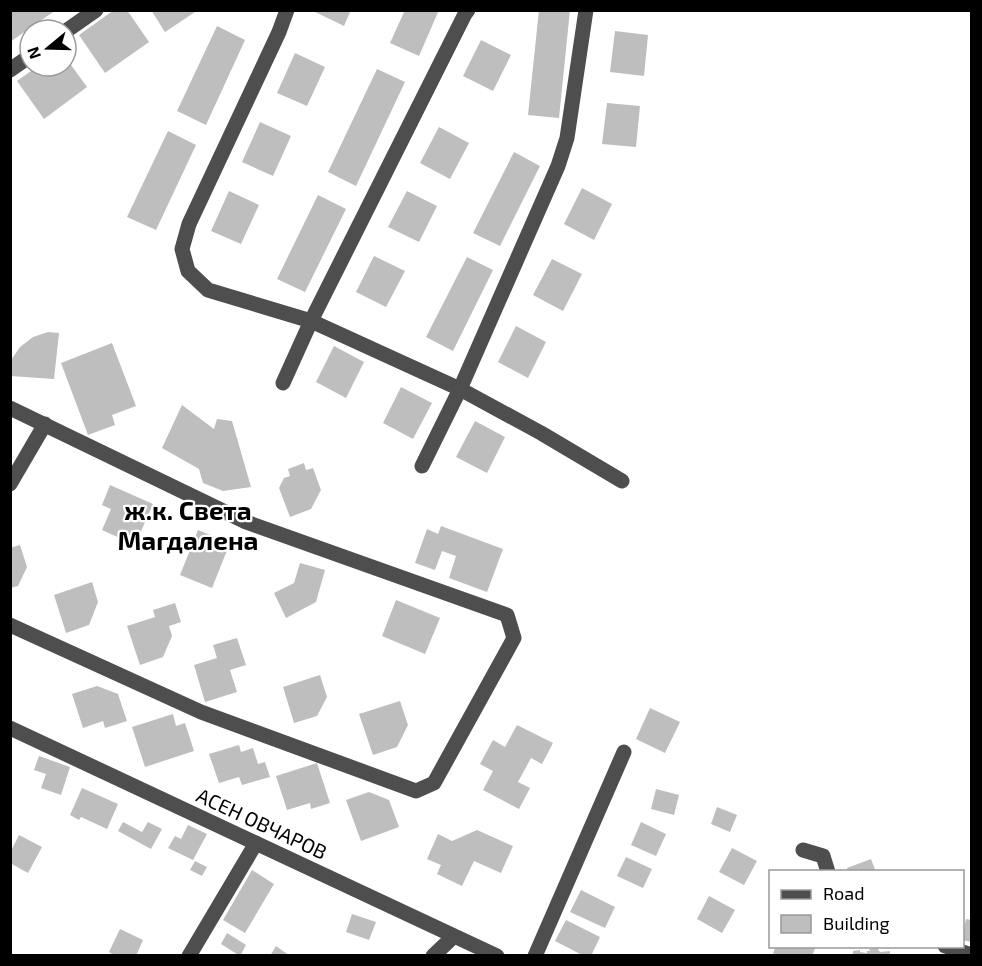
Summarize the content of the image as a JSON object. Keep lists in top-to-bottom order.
{
  "streets": {
    "street": ["АСЕН ОВЧАРОВ"]
  },
  "districts": ["ж.к. Света Магдалена"],
  "legend": ["Road", "Building"],
  "north": "left"
}
